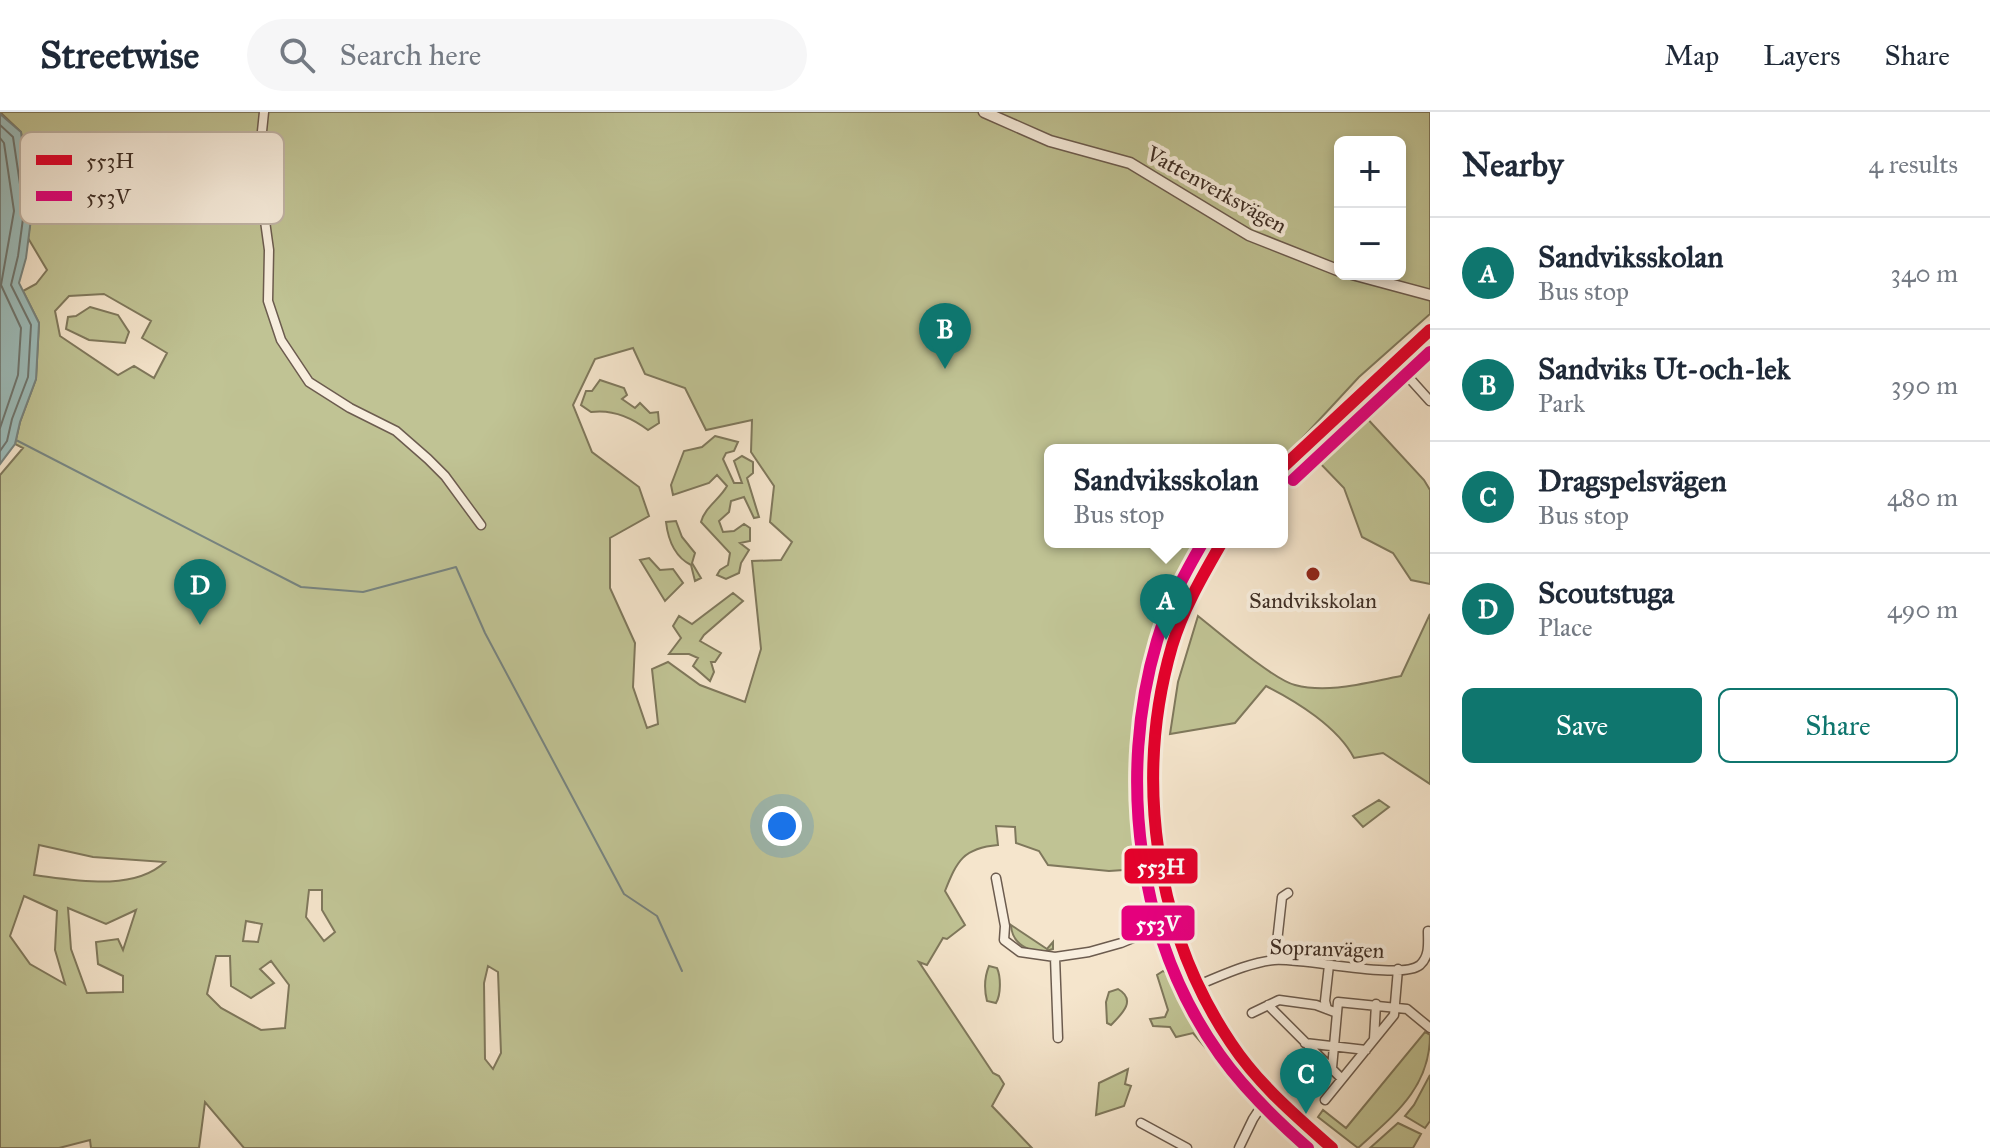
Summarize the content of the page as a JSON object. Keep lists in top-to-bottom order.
{
  "streets": {
    "street": ["Vattenverksvägen", "Sopranvägen"]
  },
  "places": ["Sandvikskolan"],
  "lines": ["transit line 553H", "transit line 553V"],
  "legend": ["553H", "553V"],
  "page": {
    "header": "Streetwise",
    "search": "Search here",
    "nav": ["Map", "Layers", "Share"],
    "heading": ["Nearby", "4 results"],
    "map_buttons": ["+", "−"],
    "list": [
      {
        "mark": "A",
        "name": "Sandviksskolan",
        "note": "Bus stop",
        "value": "340 m"
      },
      {
        "mark": "B",
        "name": "Sandviks Ut-och-lek",
        "note": "Park",
        "value": "390 m"
      },
      {
        "mark": "C",
        "name": "Dragspelsvägen",
        "note": "Bus stop",
        "value": "480 m"
      },
      {
        "mark": "D",
        "name": "Scoutstuga",
        "note": "Place",
        "value": "490 m"
      }
    ],
    "pins": [
      "B",
      "D",
      "A",
      "C"
    ],
    "popup": ["Sandviksskolan", "Bus stop"],
    "buttons": ["Save", "Share"]
  }
}
